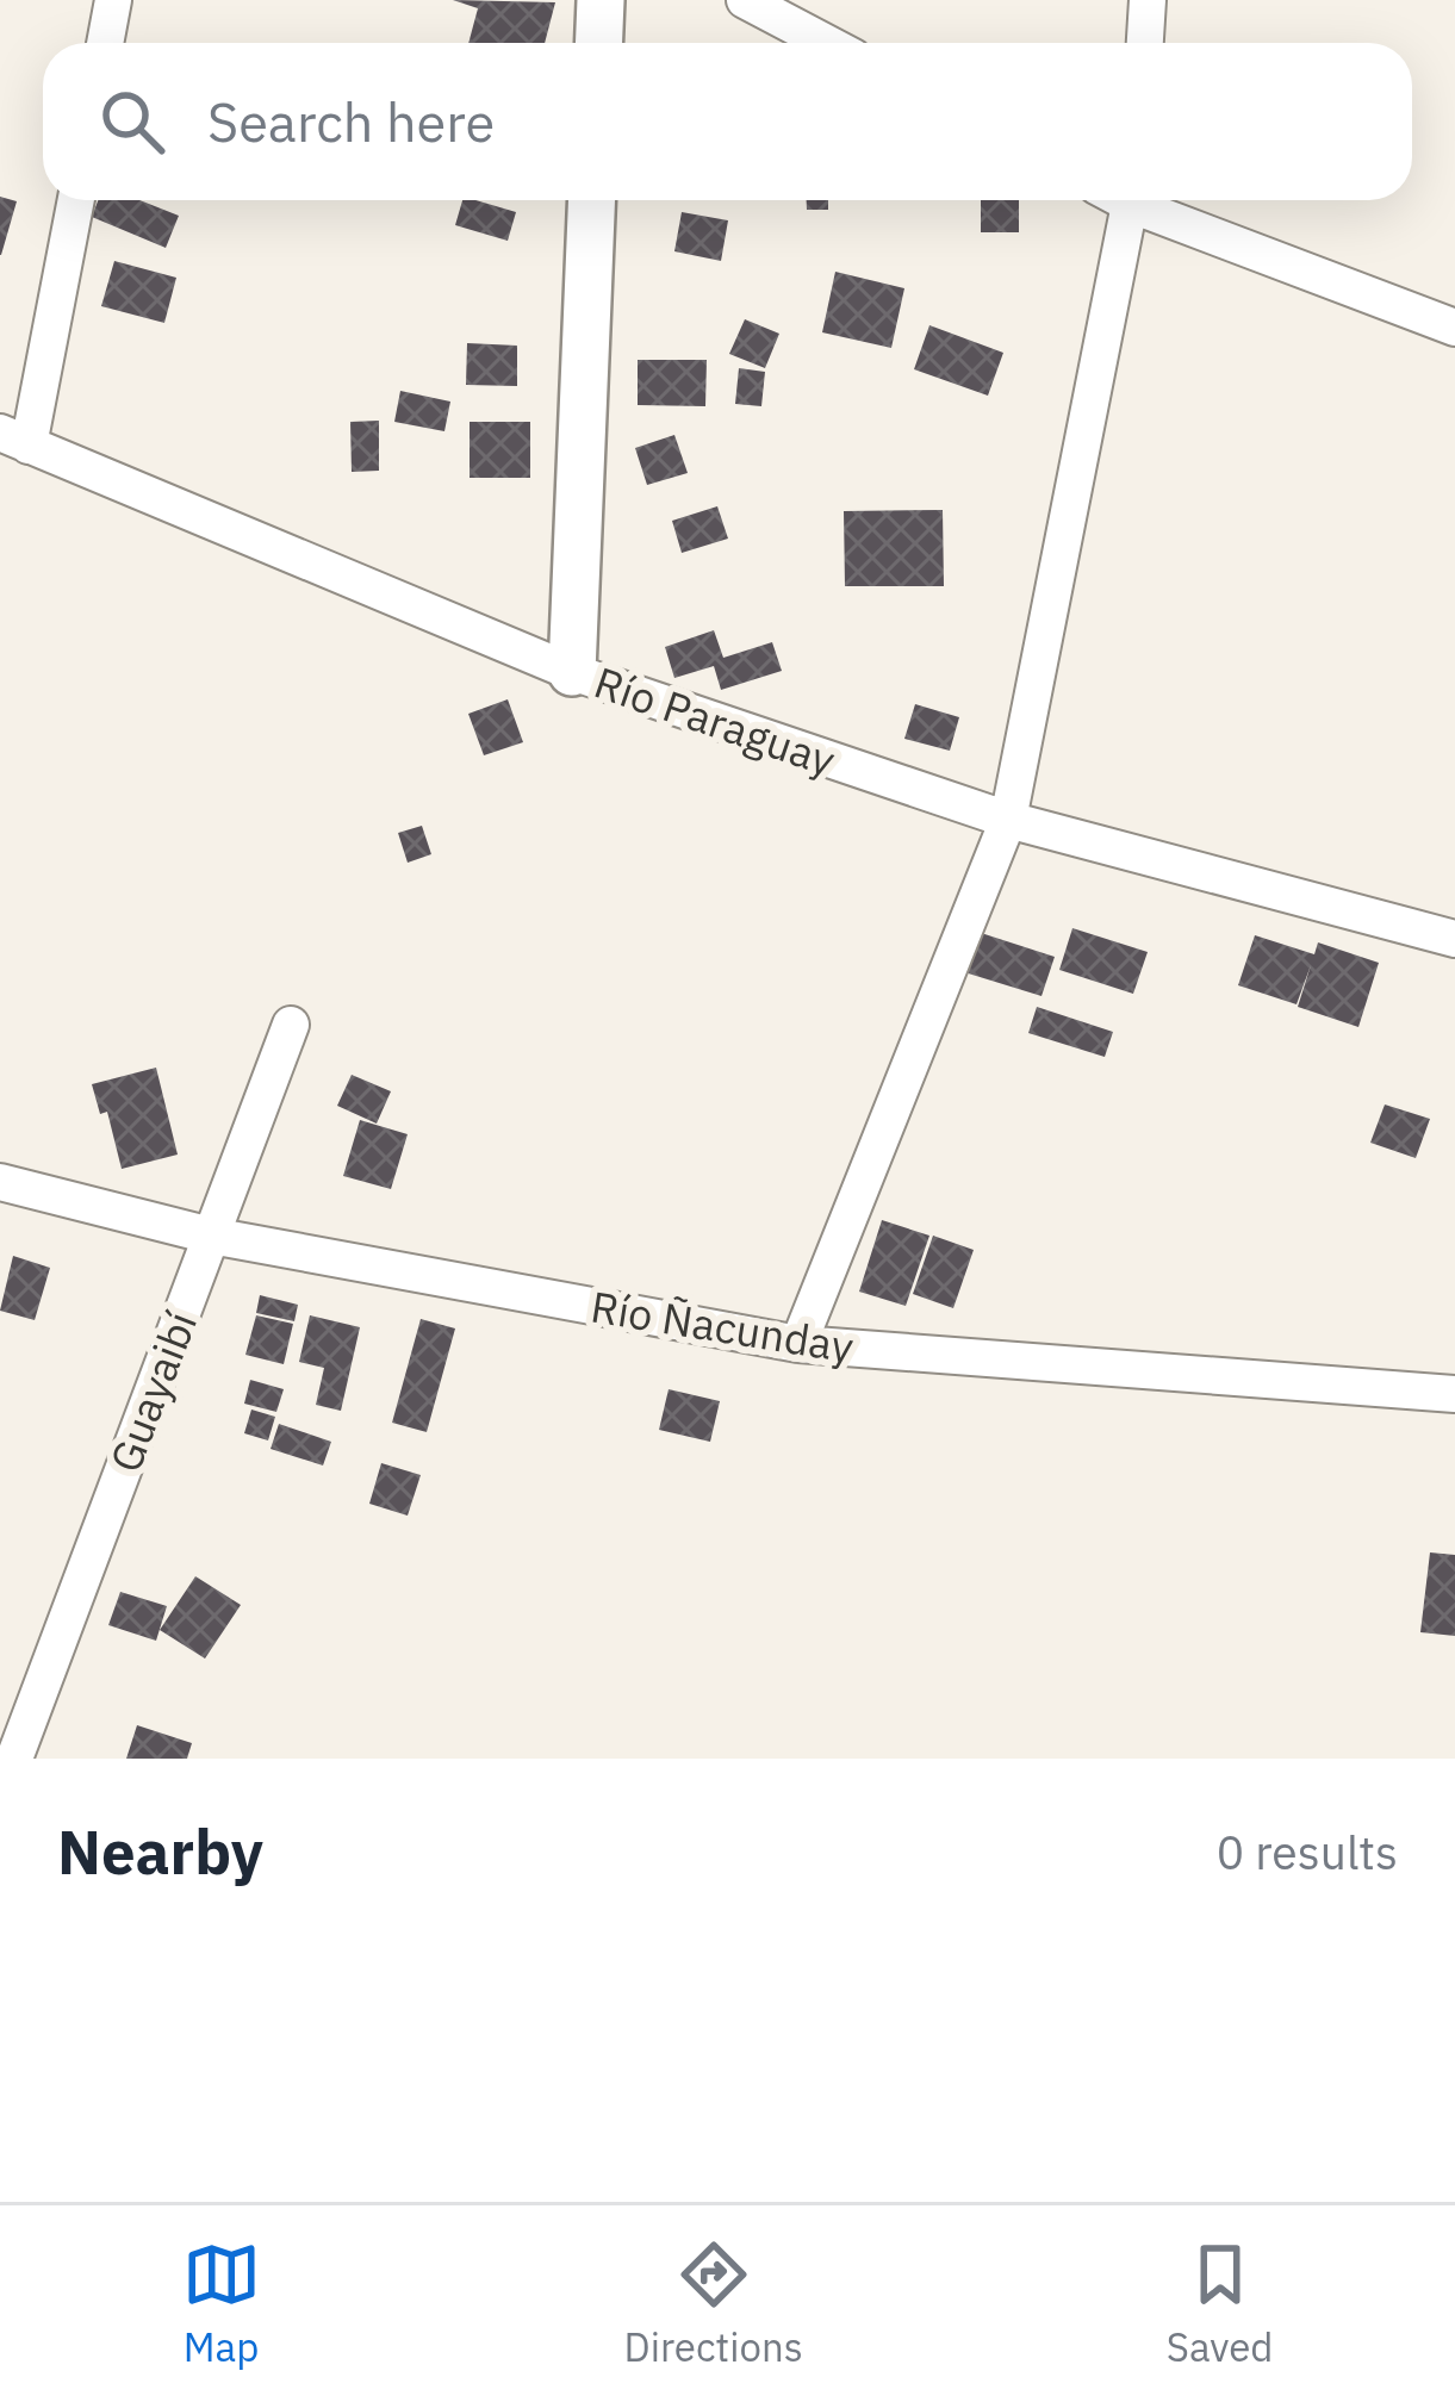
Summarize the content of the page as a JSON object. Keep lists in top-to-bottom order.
{
  "streets": {
    "street": ["Río Paraguay", "Río Ñacunday", "Guayaibí"]
  },
  "crossings": [
    ["Río Ñacunday", "Guayaibí"]
  ],
  "page": {
    "search": "Search here",
    "heading": ["Nearby", "0 results"],
    "nav": ["Map", "Directions", "Saved"]
  }
}
